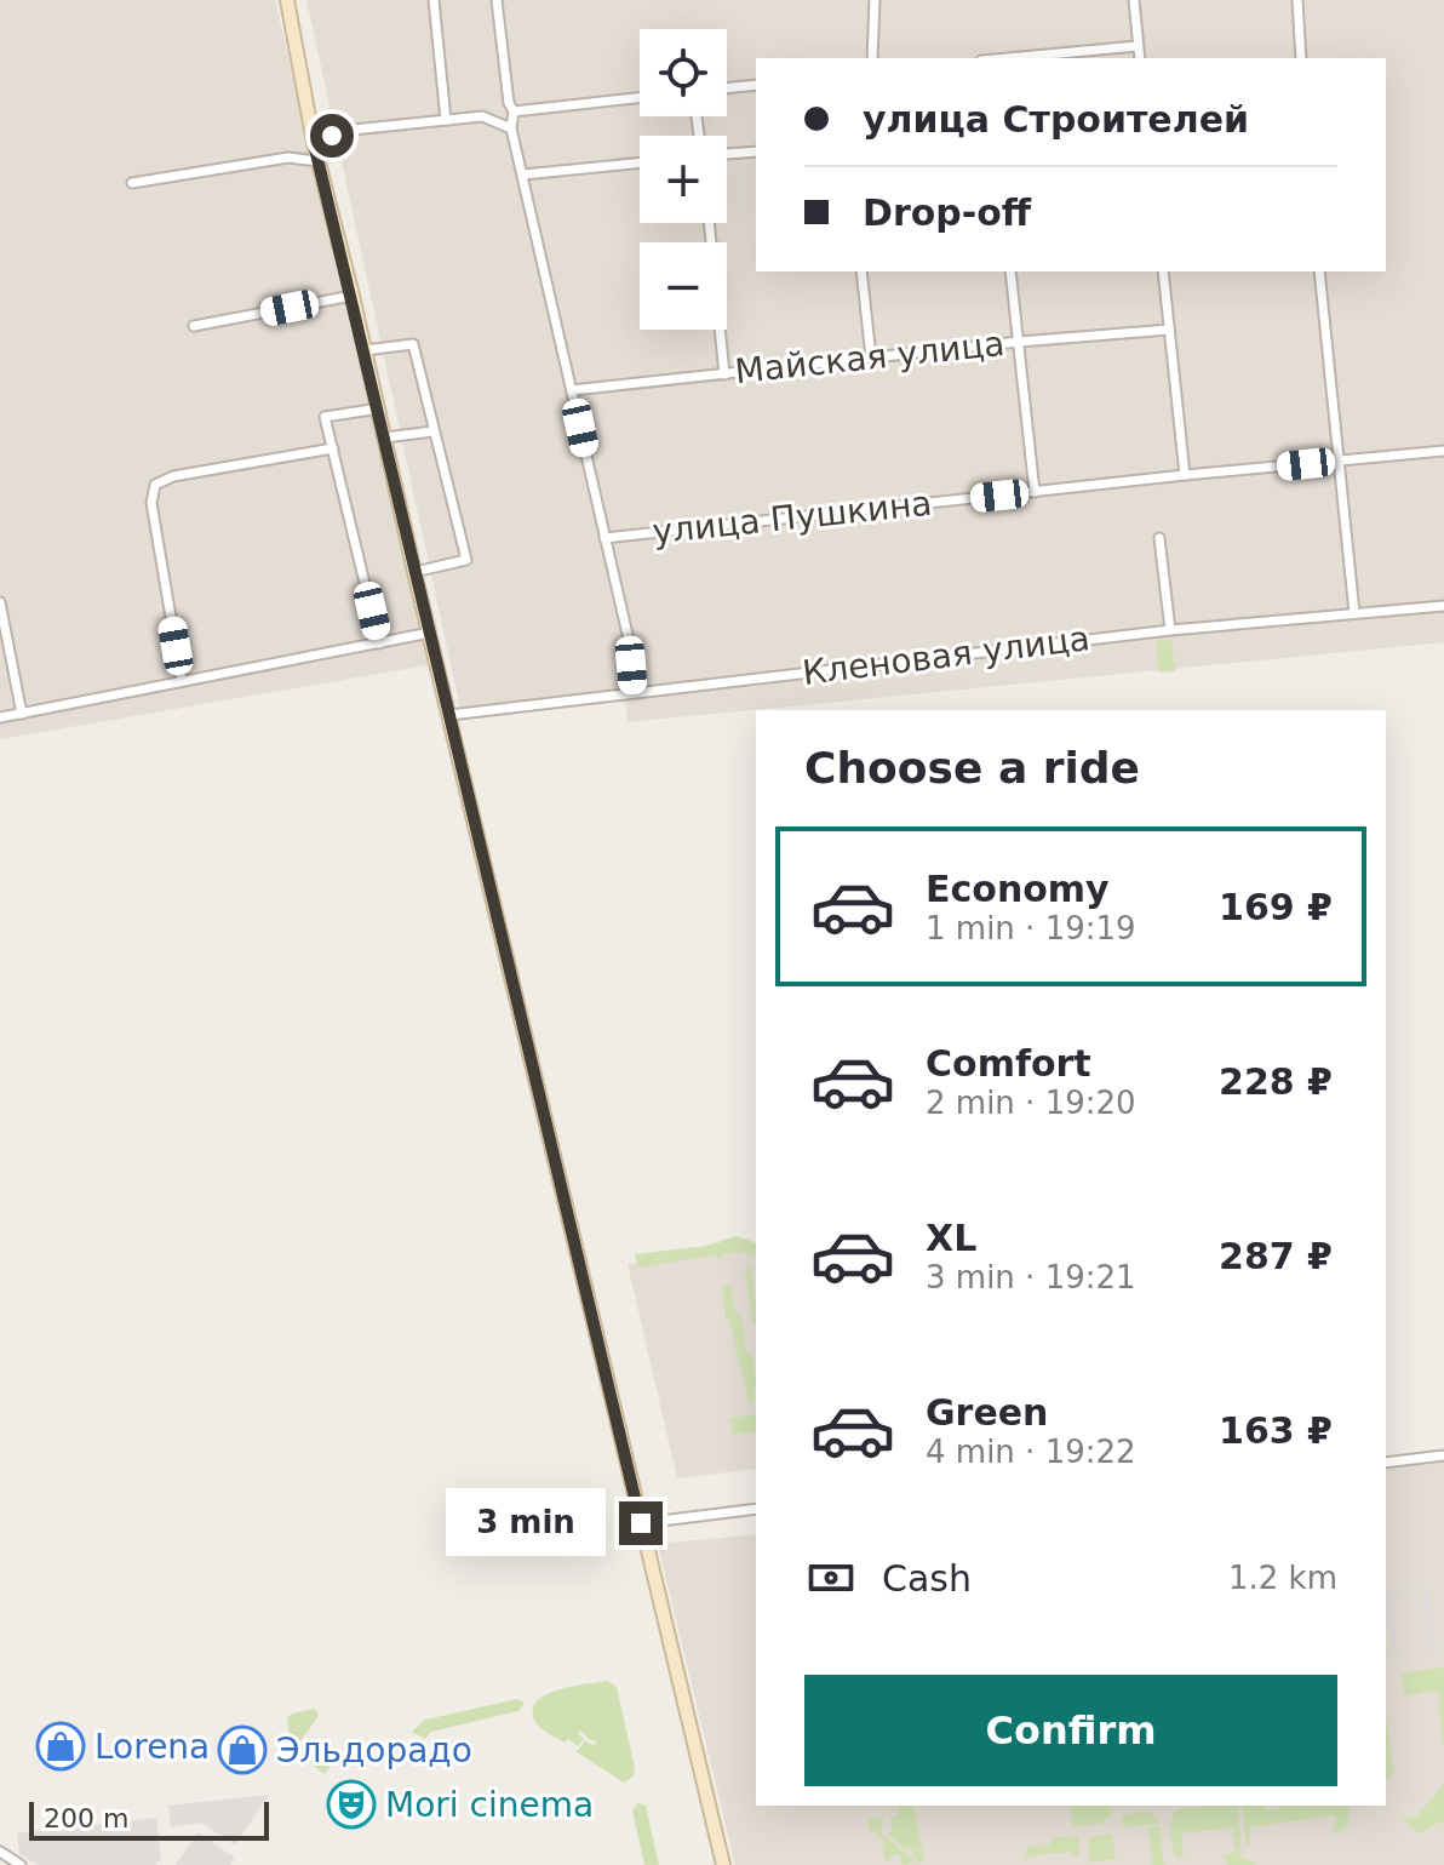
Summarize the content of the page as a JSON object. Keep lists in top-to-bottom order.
{
  "streets": {
    "street": ["Майская улица", "улица Пушкина", "Кленовая улица"]
  },
  "places": {
    "shop": ["Lorena", "Эльдорадо"],
    "theatre": ["Mori cinema"]
  },
  "scale_bar": "200 m",
  "page": {
    "map_buttons": ["+", "−"],
    "banner": ["улица Строителей", "Drop-off"],
    "heading": "Choose a ride",
    "list": [
      {
        "name": "Economy",
        "note": "1 min · 19:19",
        "value": "169 ₽"
      },
      {
        "name": "Comfort",
        "note": "2 min · 19:20",
        "value": "228 ₽"
      },
      {
        "name": "XL",
        "note": "3 min · 19:21",
        "value": "287 ₽"
      },
      {
        "name": "Green",
        "note": "4 min · 19:22",
        "value": "163 ₽"
      }
    ],
    "bubble": "3 min",
    "pay": ["Cash", "1.2 km"],
    "buttons": "Confirm",
    "scale": "200 m"
  }
}
